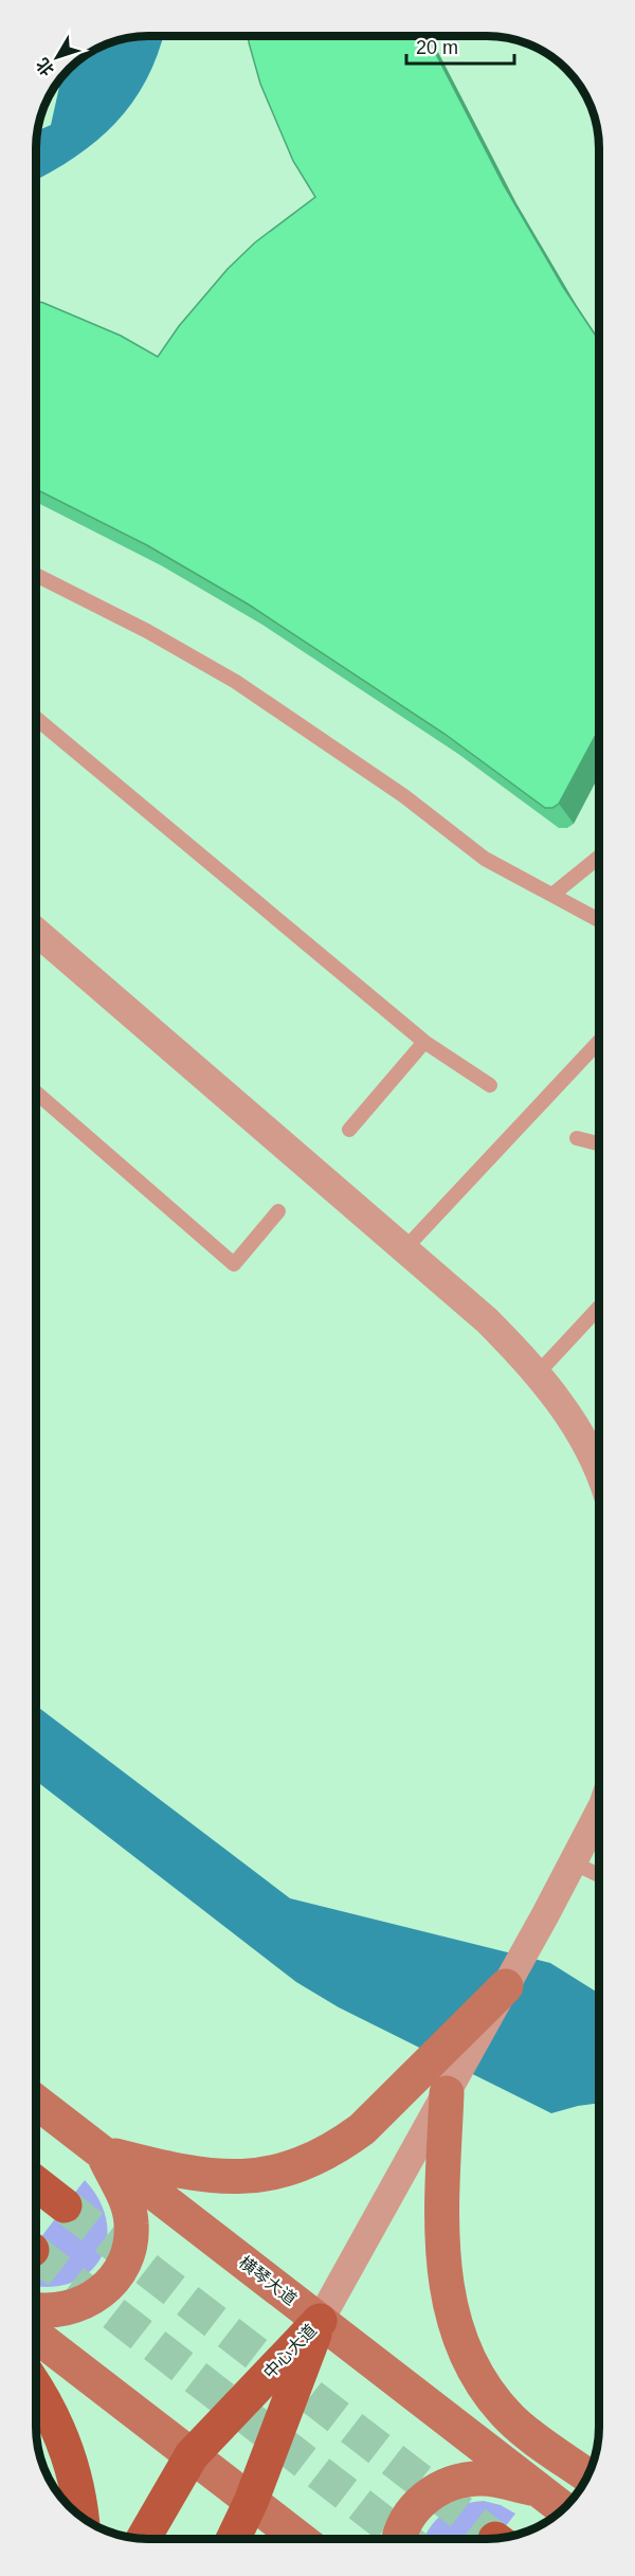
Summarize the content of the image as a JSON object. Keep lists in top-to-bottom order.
{
  "streets": {
    "main road": ["横琴大道", "中心大道"]
  },
  "crossings": [
    ["横琴大道", "中心大道"]
  ],
  "scale_bar": "20 m",
  "north": "bottom left"
}
